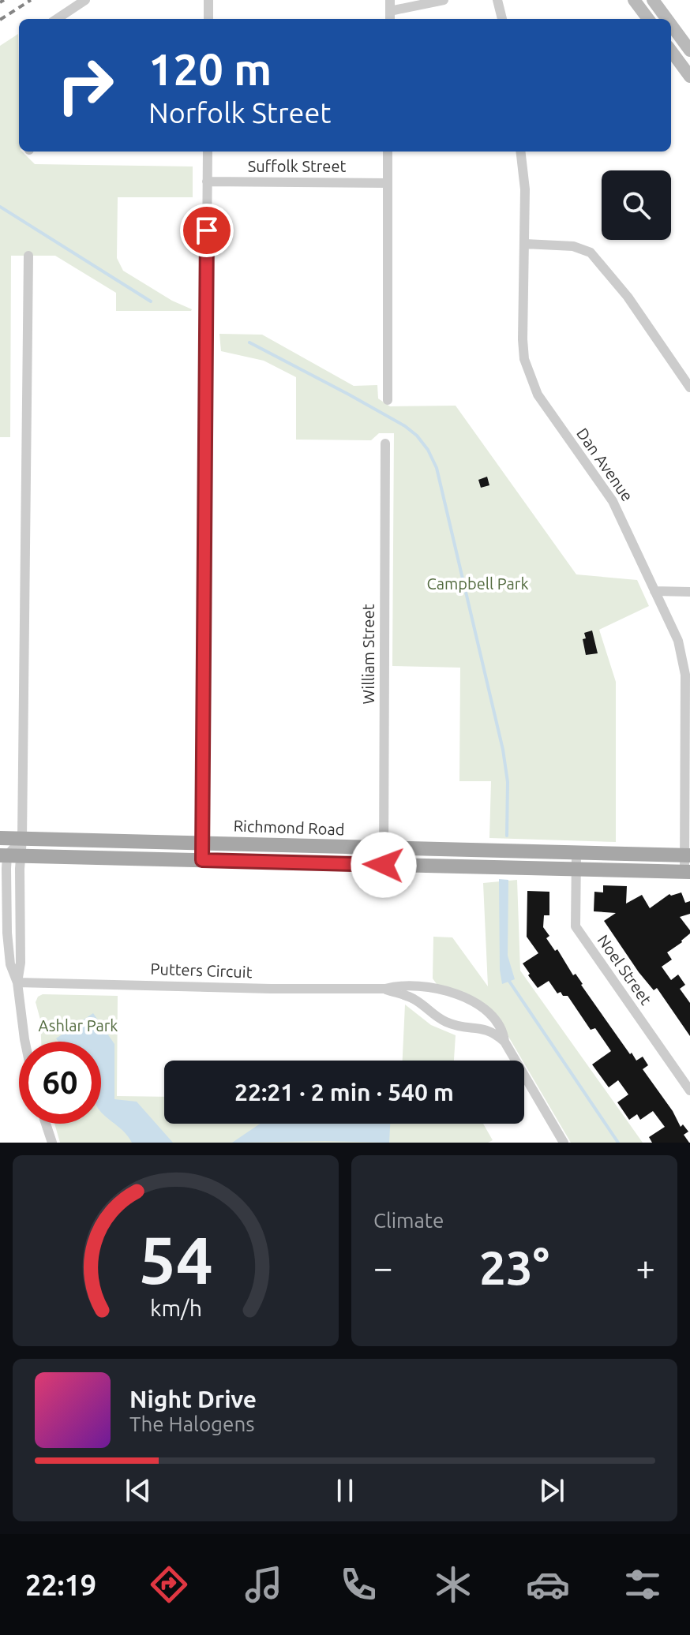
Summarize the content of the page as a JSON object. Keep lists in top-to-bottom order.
{
  "streets": {
    "main road": ["Richmond Road"],
    "street": [
      "Suffolk Street",
      "Dan Avenue",
      "William Street",
      "Noel Street",
      "Putters Circuit"
    ]
  },
  "crossings": [
    ["Dan Avenue", "Richmond Road"],
    ["William Street", "Richmond Road"],
    ["Richmond Road", "Noel Street"]
  ],
  "parks": ["Campbell Park", "Ashlar Park"],
  "page": {
    "turn": ["120 m", "Norfolk Street"],
    "limit": "60",
    "trip": "22:21 · 2 min · 540 m",
    "tile": "Climate",
    "heat": ["−", "23°", "+"],
    "song": ["Night Drive", "The Halogens"],
    "tabs": "22:19",
    "gauge": ["54", "km/h"]
  }
}
